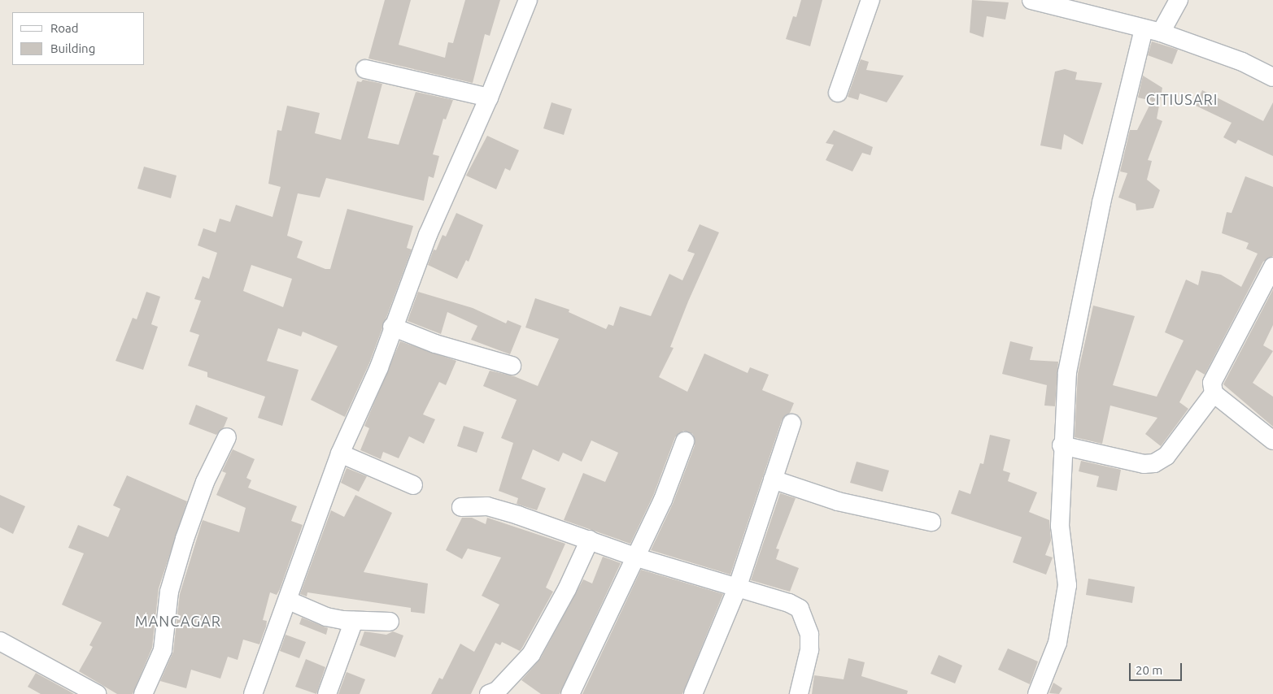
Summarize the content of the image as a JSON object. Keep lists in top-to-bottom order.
{
  "districts": ["CITIUSARI", "MANCAGAR"],
  "legend": ["Road", "Building"],
  "scale_bar": "20 m"
}
